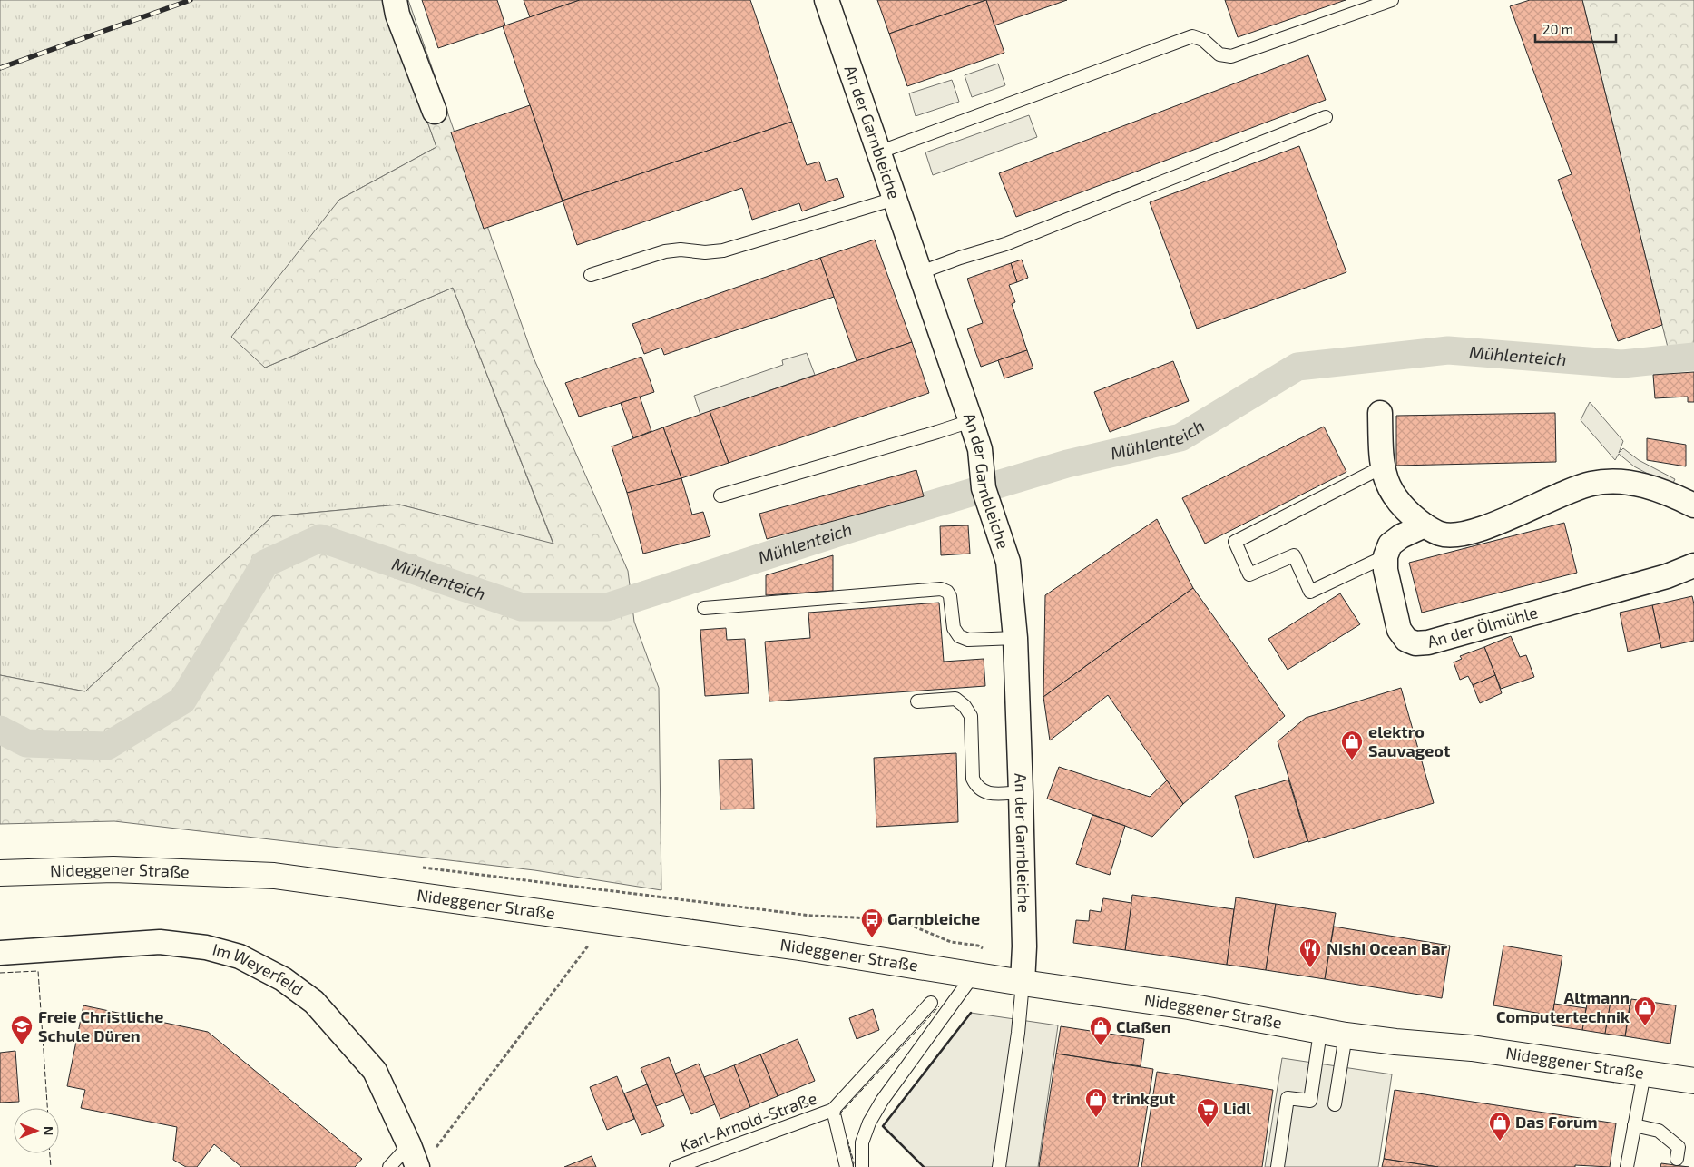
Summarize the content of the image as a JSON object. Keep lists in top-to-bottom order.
{
  "streets": {
    "main road": ["Nideggener Straße"],
    "street": ["An der Garnbleiche", "An der Ölmühle", "Im Weyerfeld"],
    "lane": ["Karl-Arnold-Straße"]
  },
  "crossings": [
    ["An der Garnbleiche", "Nideggener Straße"]
  ],
  "water": ["Mühlenteich"],
  "places": {
    "shop": [
      "elektro Sauvageot",
      "Altmann Computertechnik",
      "Claßen",
      "trinkgut",
      "Das Forum"
    ],
    "bus stop": ["Garnbleiche"],
    "restaurant": ["Nishi Ocean Bar"],
    "school or university": ["Freie Christliche Schule Düren"],
    "supermarket": ["Lidl"]
  },
  "scale_bar": "20 m",
  "north": "right"
}
